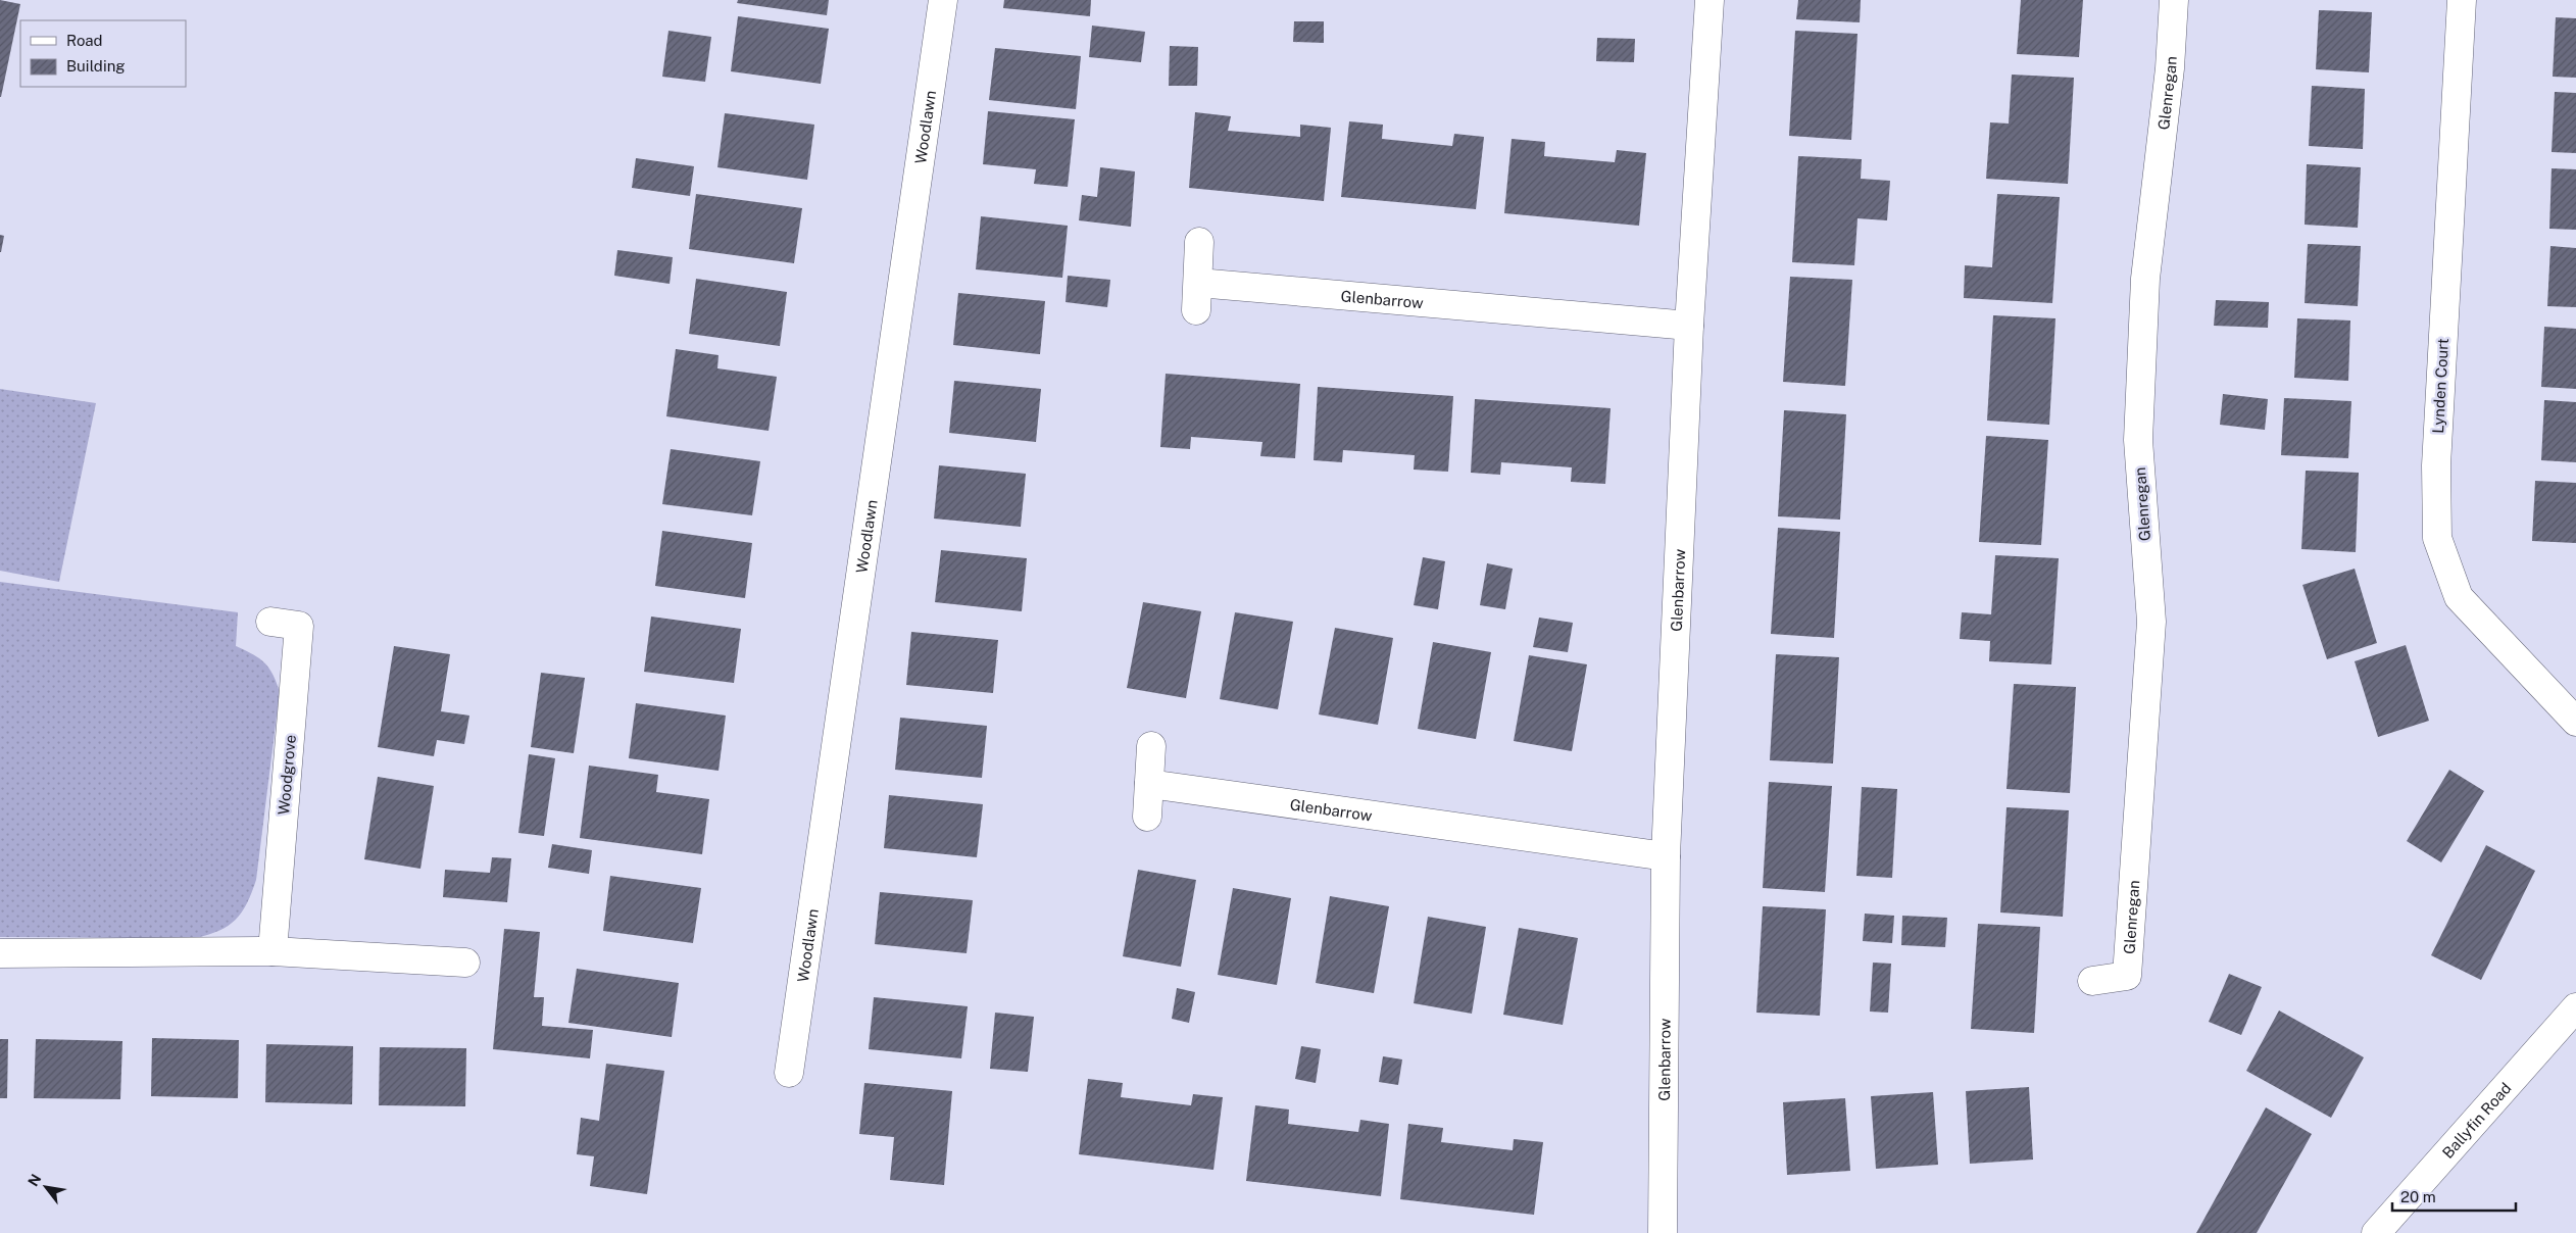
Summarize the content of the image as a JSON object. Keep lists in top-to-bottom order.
{
  "streets": {
    "street": [
      "Glenregan",
      "Woodlawn",
      "Glenbarrow",
      "Lynden Court",
      "Woodgrove",
      "Ballyfin Road"
    ]
  },
  "legend": ["Road", "Building"],
  "scale_bar": "20 m",
  "north": "top left"
}
